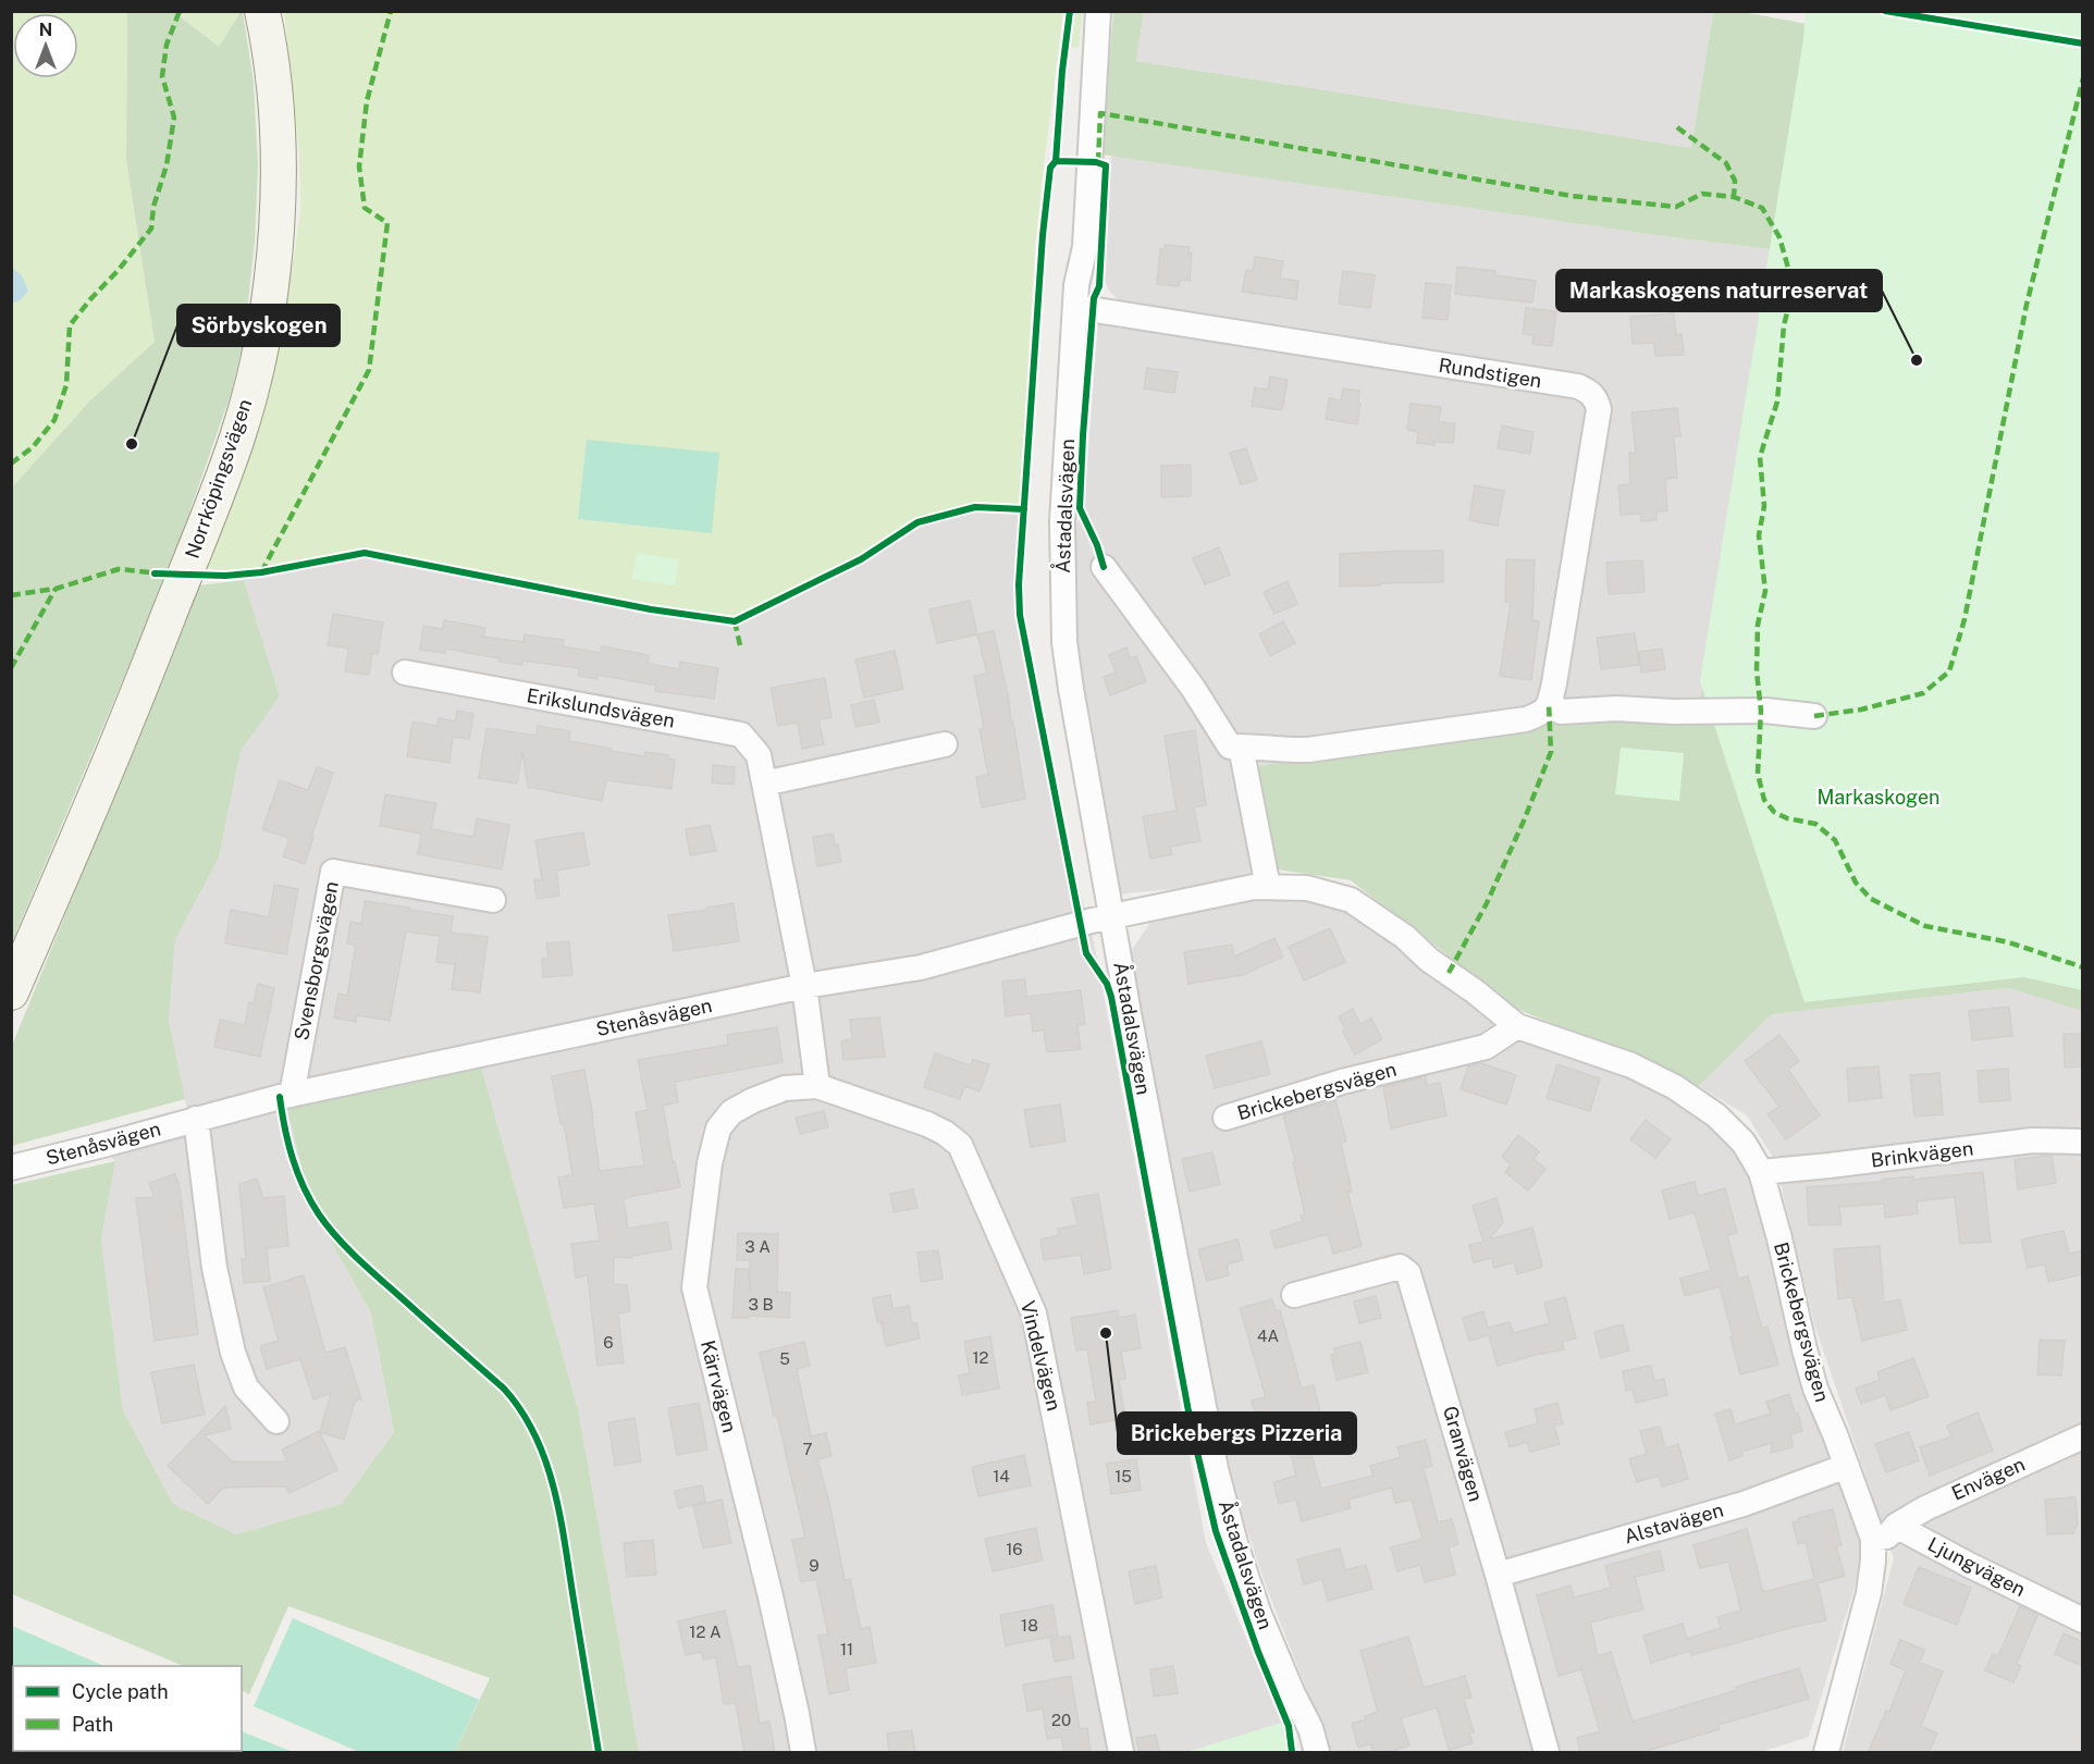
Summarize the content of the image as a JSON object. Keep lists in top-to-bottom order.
{
  "streets": {
    "main road": ["Norrköpingsvägen"],
    "street": [
      "Rundstigen",
      "Åstadalsvägen",
      "Erikslundsvägen",
      "Svensborgsvägen",
      "Stenåsvägen",
      "Brickebergsvägen",
      "Brinkvägen",
      "Vindelvägen",
      "Kärrvägen",
      "Granvägen",
      "Envägen",
      "Alstavägen",
      "Ljungvägen"
    ]
  },
  "crossings": [
    ["Rundstigen", "Åstadalsvägen"],
    ["Åstadalsvägen", "Stenåsvägen"],
    ["Åstadalsvägen", "Brickebergsvägen"],
    ["Erikslundsvägen", "Stenåsvägen"],
    ["Svensborgsvägen", "Stenåsvägen"],
    ["Stenåsvägen", "Brickebergsvägen"],
    ["Brickebergsvägen", "Brinkvägen"],
    ["Brickebergsvägen", "Alstavägen"],
    ["Vindelvägen", "Kärrvägen"],
    ["Granvägen", "Alstavägen"],
    ["Envägen", "Ljungvägen"]
  ],
  "parks": ["Markaskogen"],
  "places": ["Markaskogens naturreservat", "Sörbyskogen", "Brickebergs Pizzeria"],
  "house_numbers": [
    "3 A",
    "3 B",
    "4A",
    "6",
    "12",
    "5",
    "7",
    "14",
    "15",
    "16",
    "9",
    "18",
    "12 A",
    "11",
    "20"
  ],
  "legend": ["Cycle path", "Path"],
  "north": "top"
}
